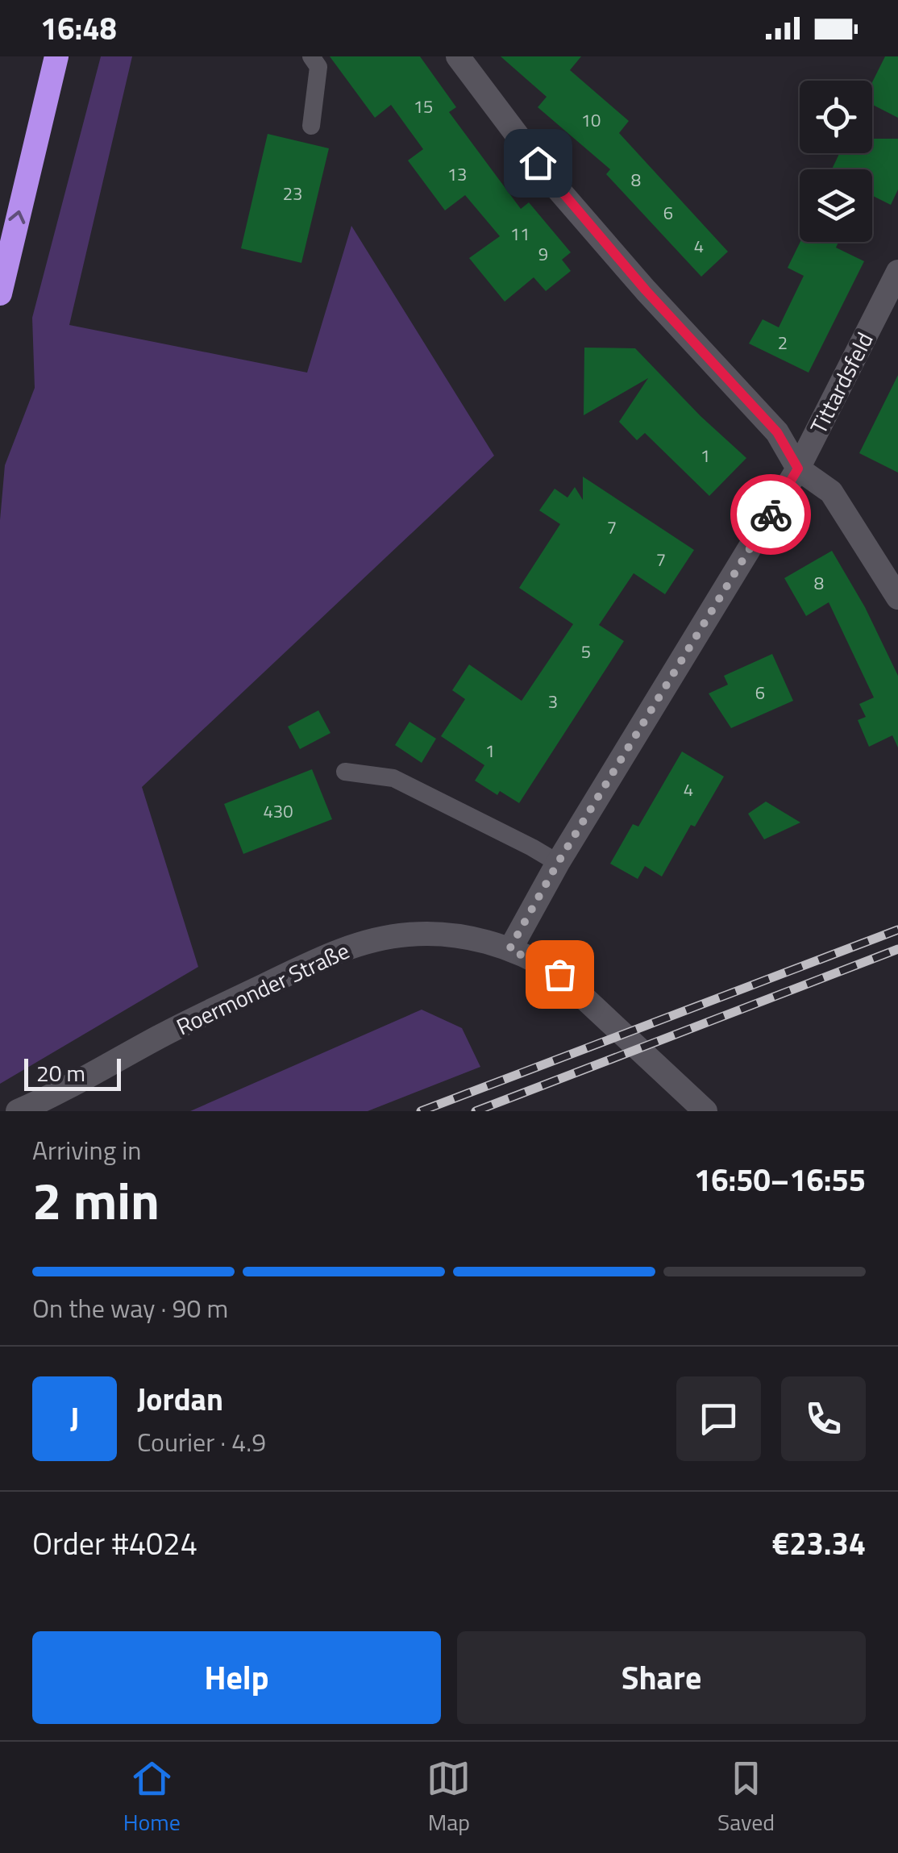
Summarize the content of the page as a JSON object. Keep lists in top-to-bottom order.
{
  "streets": {
    "street": ["Tittardsfeld", "Roermonder Straße"]
  },
  "crossings": [
    ["Tittardsfeld", "Roermonder Straße"]
  ],
  "house_numbers": [
    "15",
    "10",
    "13",
    "8",
    "23",
    "6",
    "11",
    "4",
    "9",
    "2",
    "1",
    "7",
    "7",
    "8",
    "5",
    "6",
    "3",
    "1",
    "4",
    "430"
  ],
  "scale_bar": "20 m",
  "page": {
    "status": "16:48",
    "scale": "20 m",
    "heading": ["2 min", "Arriving in", "16:50–16:55"],
    "panel": [
      "Jordan",
      "Courier · 4.9",
      "Order #4024",
      "€23.34"
    ],
    "bar": "On the way · 90 m",
    "round": "J",
    "buttons": ["Help", "Share"],
    "tabs": ["Home", "Map", "Saved"]
  }
}
